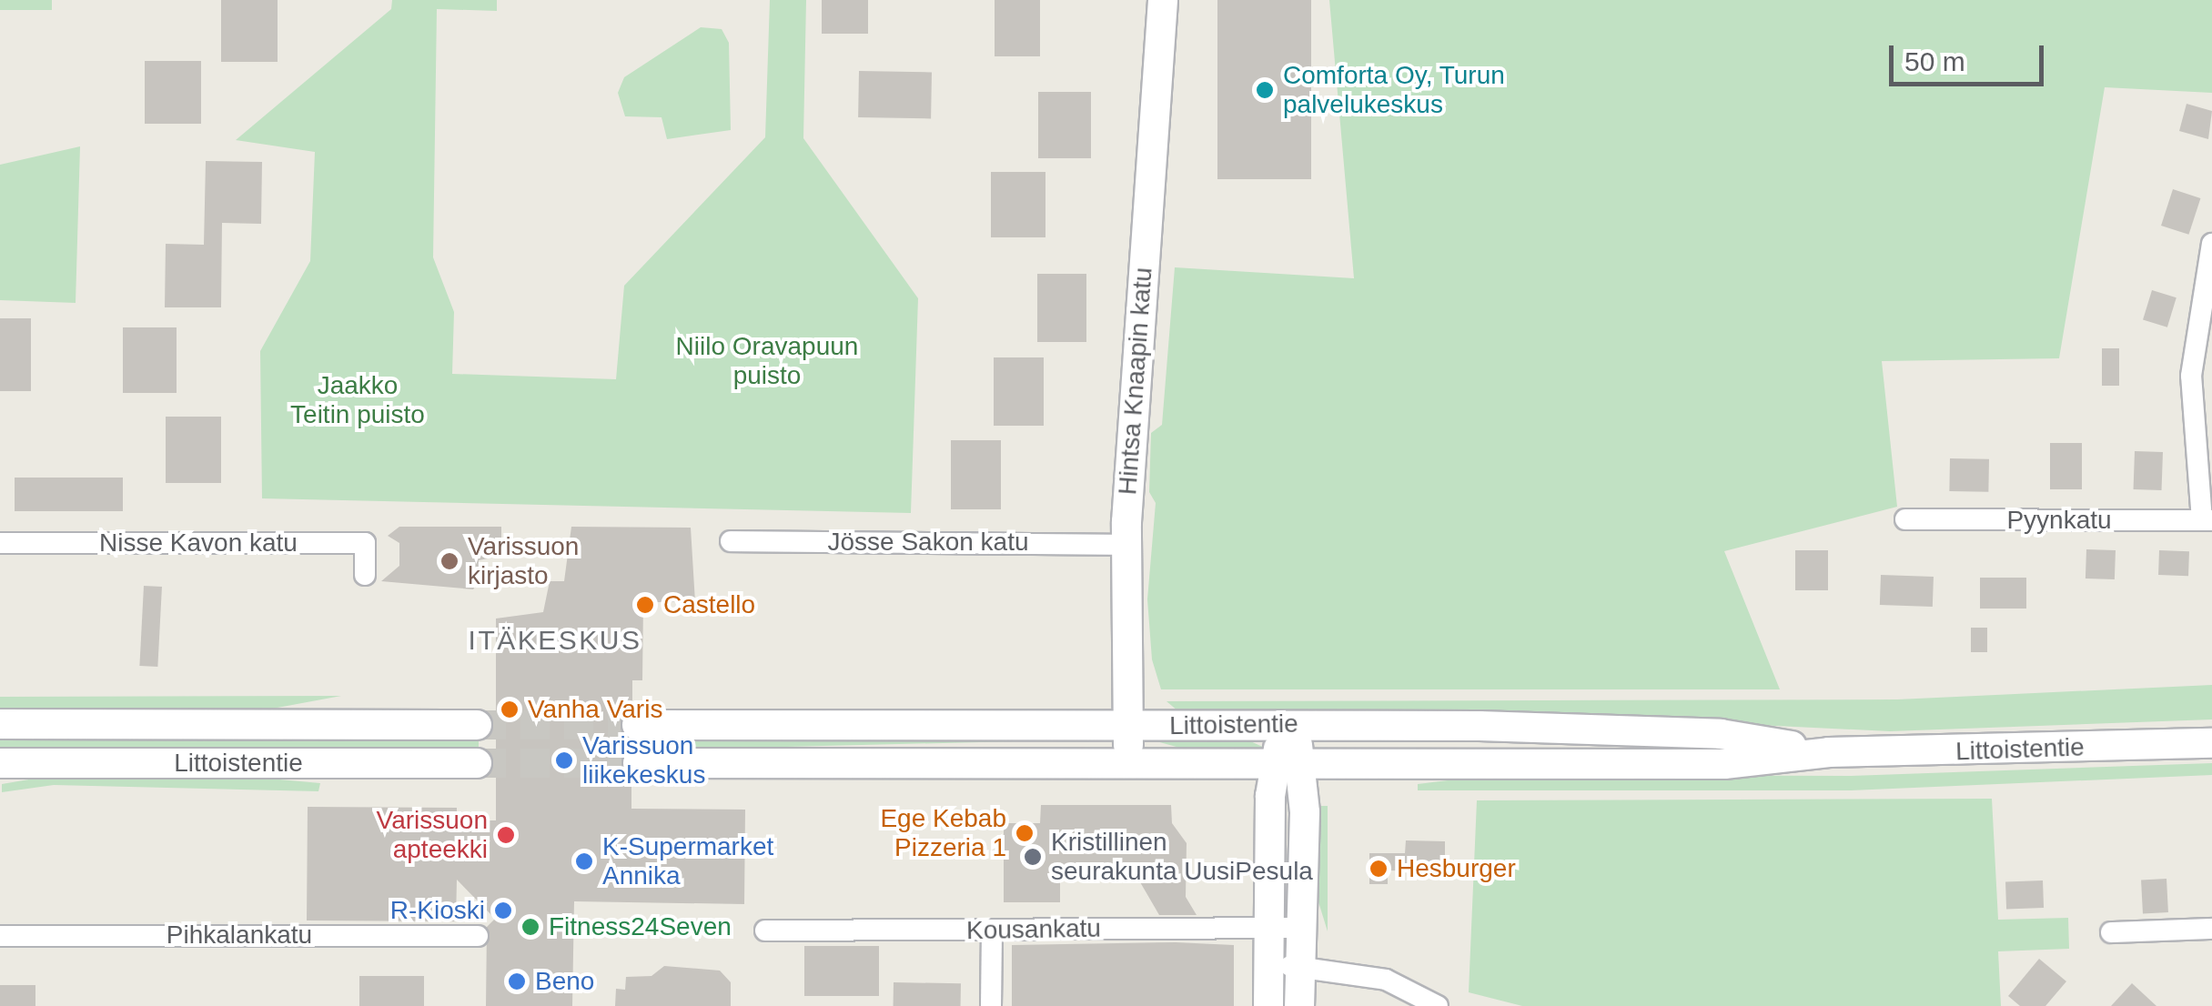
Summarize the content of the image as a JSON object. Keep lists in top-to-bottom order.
{
  "streets": {
    "main road": ["Hintsa Knaapin katu", "Littoistentie"],
    "street": [
      "Pyynkatu",
      "Jösse Sakon katu",
      "Nisse Kavon katu",
      "Kousankatu",
      "Pihkalankatu"
    ]
  },
  "crossings": [
    ["Hintsa Knaapin katu", "Jösse Sakon katu"],
    ["Hintsa Knaapin katu", "Littoistentie"]
  ],
  "districts": ["ITÄKESKUS"],
  "parks": ["Niilo Oravapuun puisto", "Jaakko Teitin puisto"],
  "places": [
    "Comforta Oy, Turun palvelukeskus",
    "Varissuon kirjasto",
    "Castello",
    "Vanha Varis",
    "Varissuon liikekeskus",
    "Ege Kebab Pizzeria 1",
    "Varissuon apteekki",
    "Kristillinen seurakunta UusiPesula",
    "K-Supermarket Annika",
    "Hesburger",
    "R-Kioski",
    "Fitness24Seven",
    "Beno"
  ],
  "scale_bar": "50 m"
}
